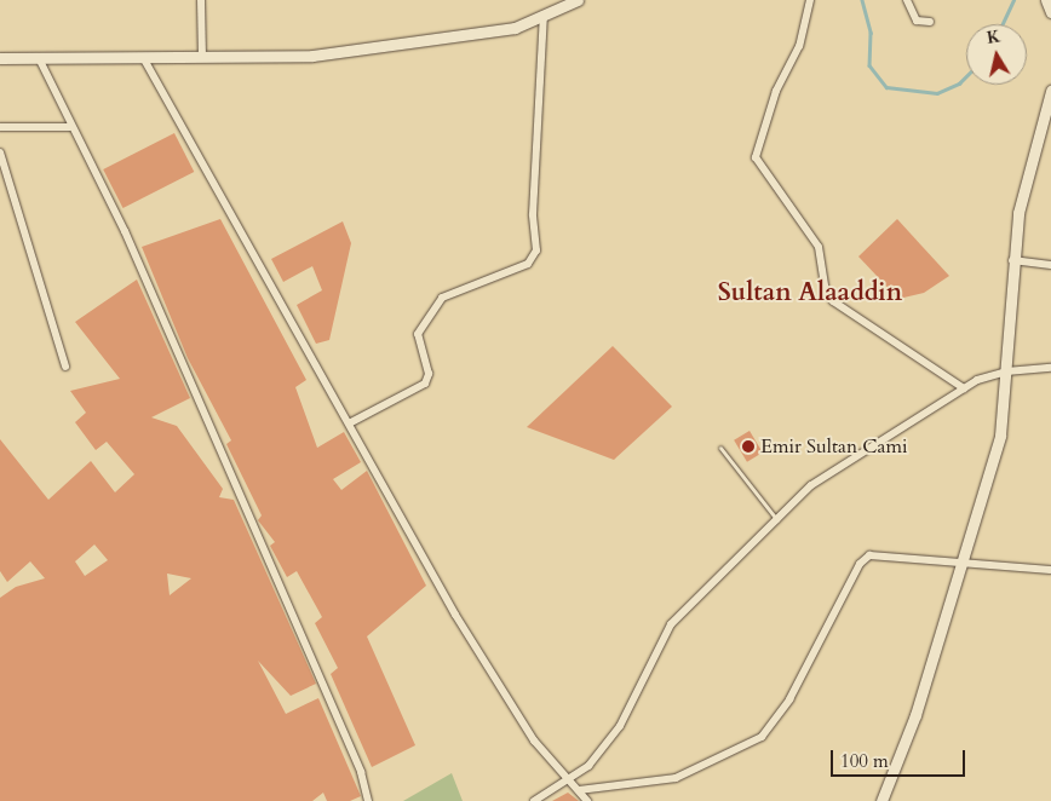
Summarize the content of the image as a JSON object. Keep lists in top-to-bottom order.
{
  "districts": ["Sultan Alaaddin"],
  "places": ["Emir Sultan Cami"],
  "scale_bar": "100 m",
  "north": "top"
}
